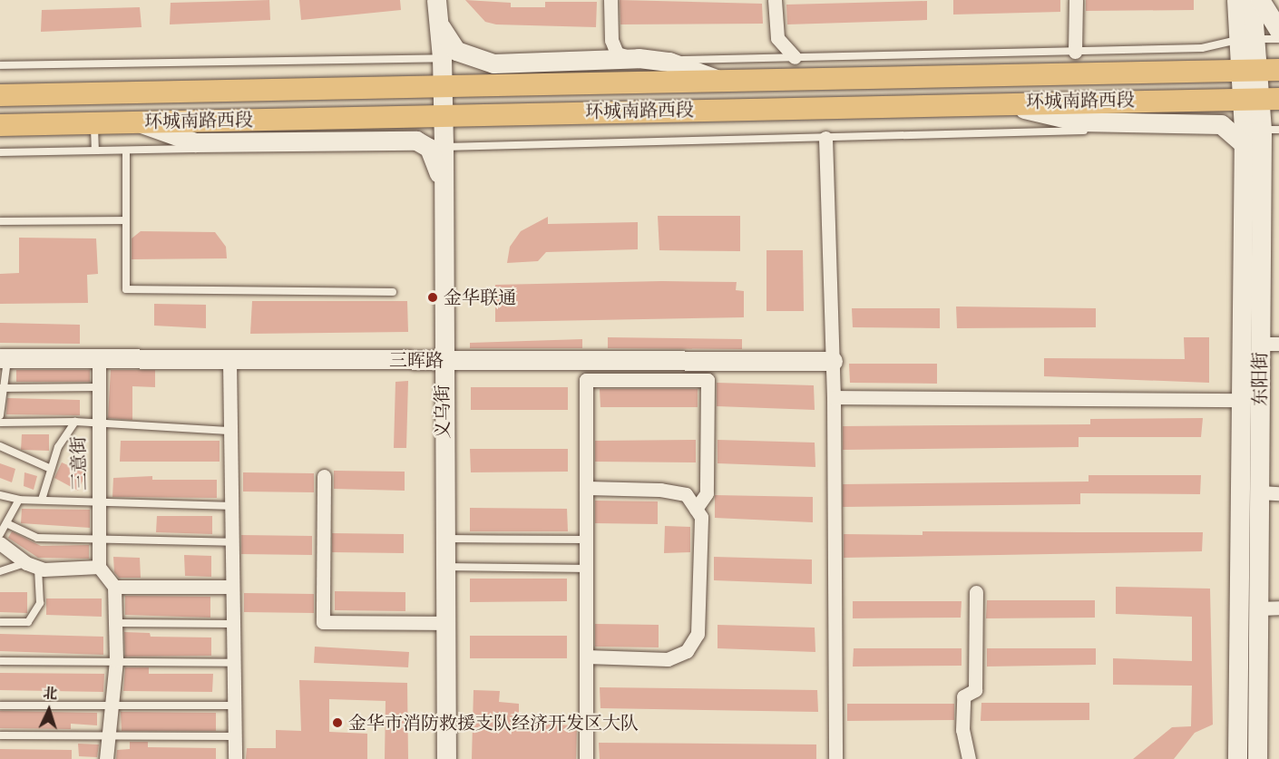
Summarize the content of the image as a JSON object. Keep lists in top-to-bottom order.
{
  "streets": {
    "main road": [
      "环城南路西段",
      "三晖路",
      "东阳街",
      "义乌街"
    ],
    "street": ["三意街"]
  },
  "crossings": [
    ["环城南路西段", "东阳街"],
    ["环城南路西段", "义乌街"],
    ["三晖路", "义乌街"],
    ["三晖路", "三意街"]
  ],
  "places": ["金华联通", "金华市消防救援支队经济开发区大队"],
  "north": "top"
}
